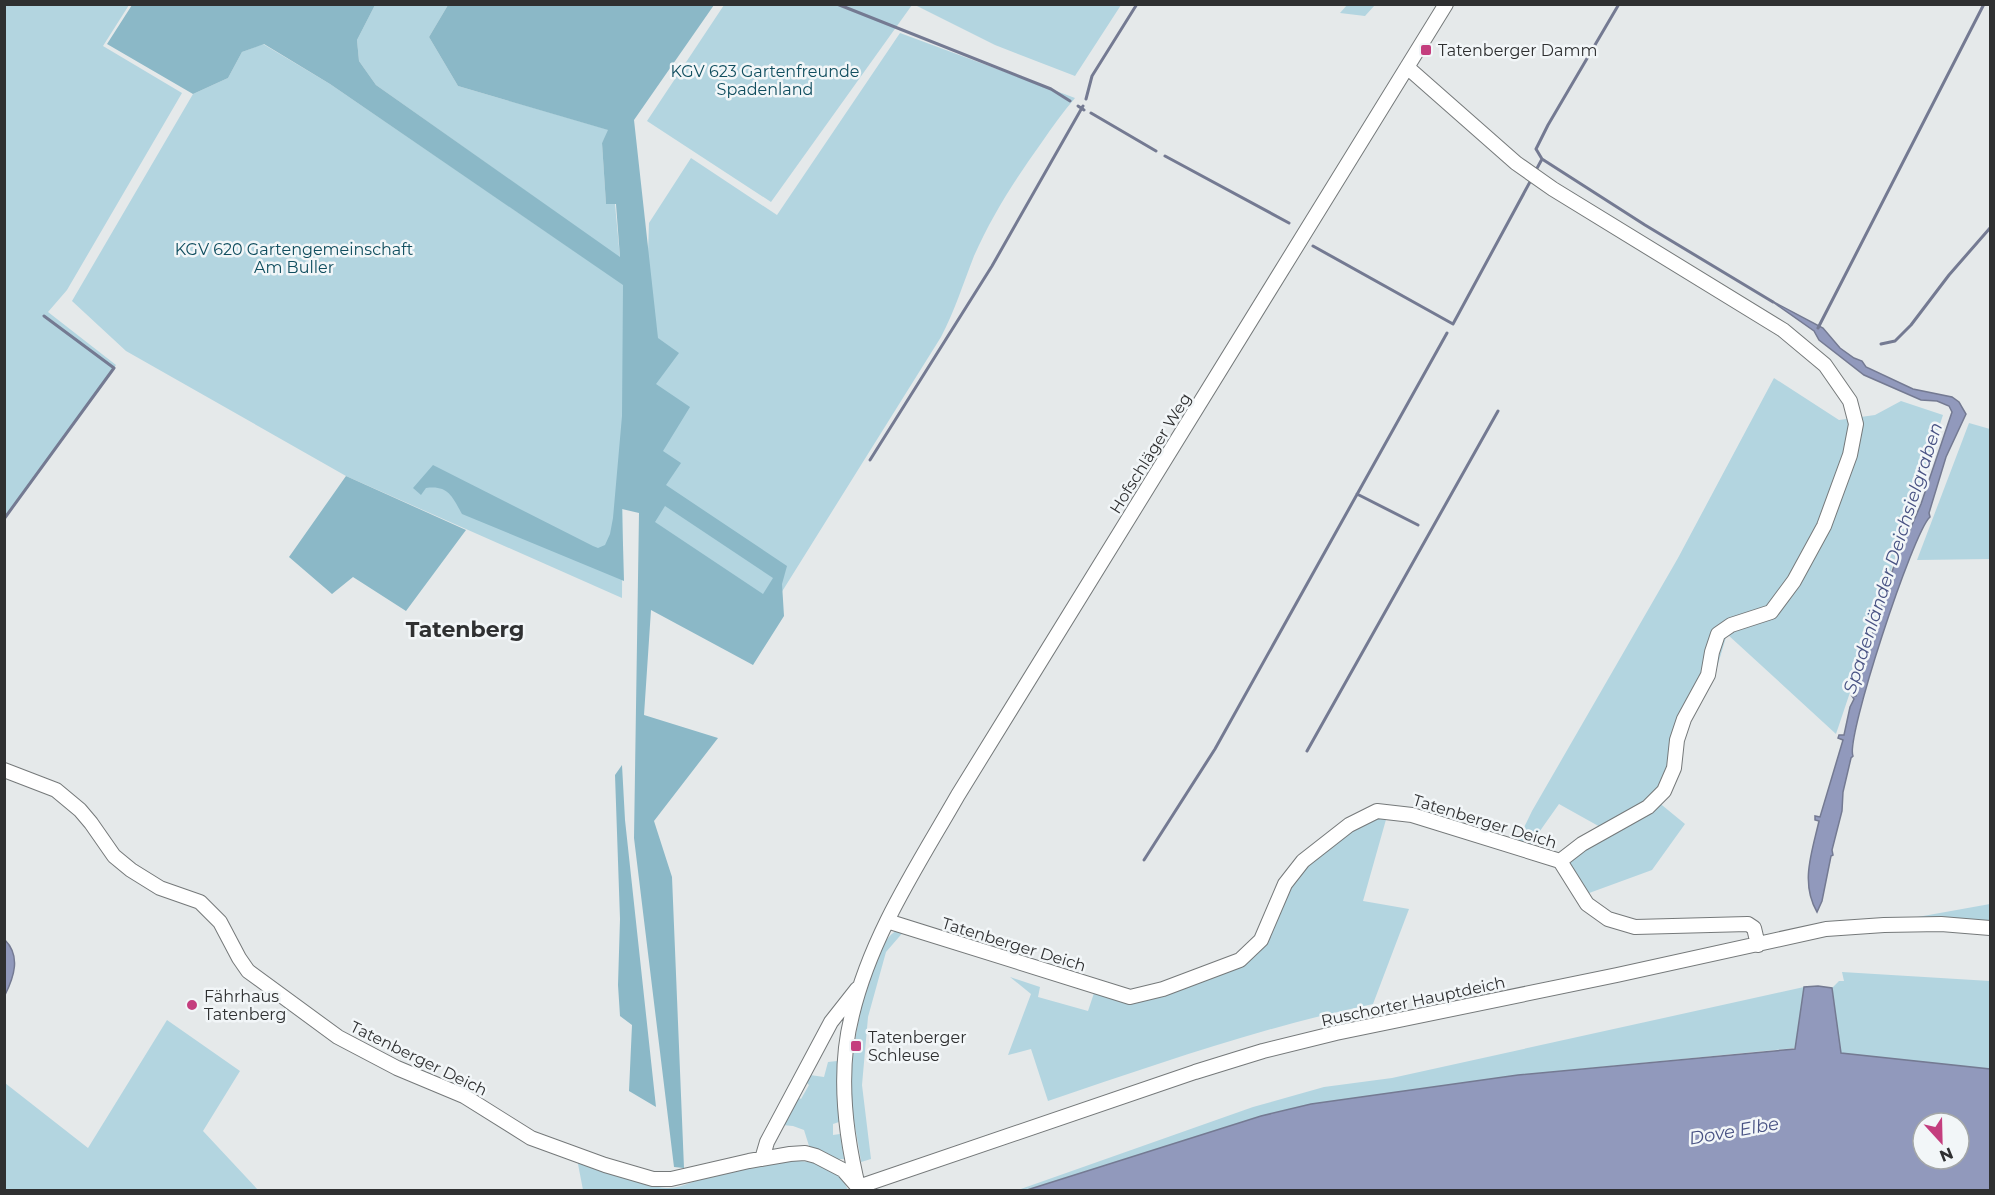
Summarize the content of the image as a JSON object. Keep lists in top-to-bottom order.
{
  "streets": {
    "street": ["Hofschläger Weg", "Tatenberger Deich", "Ruschorter Hauptdeich"]
  },
  "crossings": [
    ["Hofschläger Weg", "Tatenberger Deich"],
    ["Hofschläger Weg", "Ruschorter Hauptdeich"],
    ["Tatenberger Deich", "Ruschorter Hauptdeich"]
  ],
  "districts": ["Tatenberg"],
  "water": ["Spadenländer Deichsielgraben", "Dove Elbe"],
  "parks": ["KGV 623 Gartenfreunde Spadenland", "KGV 620 Gartengemeinschaft Am Buller"],
  "places": {
    "transit": ["Tatenberger Damm", "Tatenberger Schleuse"],
    "other": ["Fährhaus Tatenberg"]
  },
  "north": "bottom"
}
